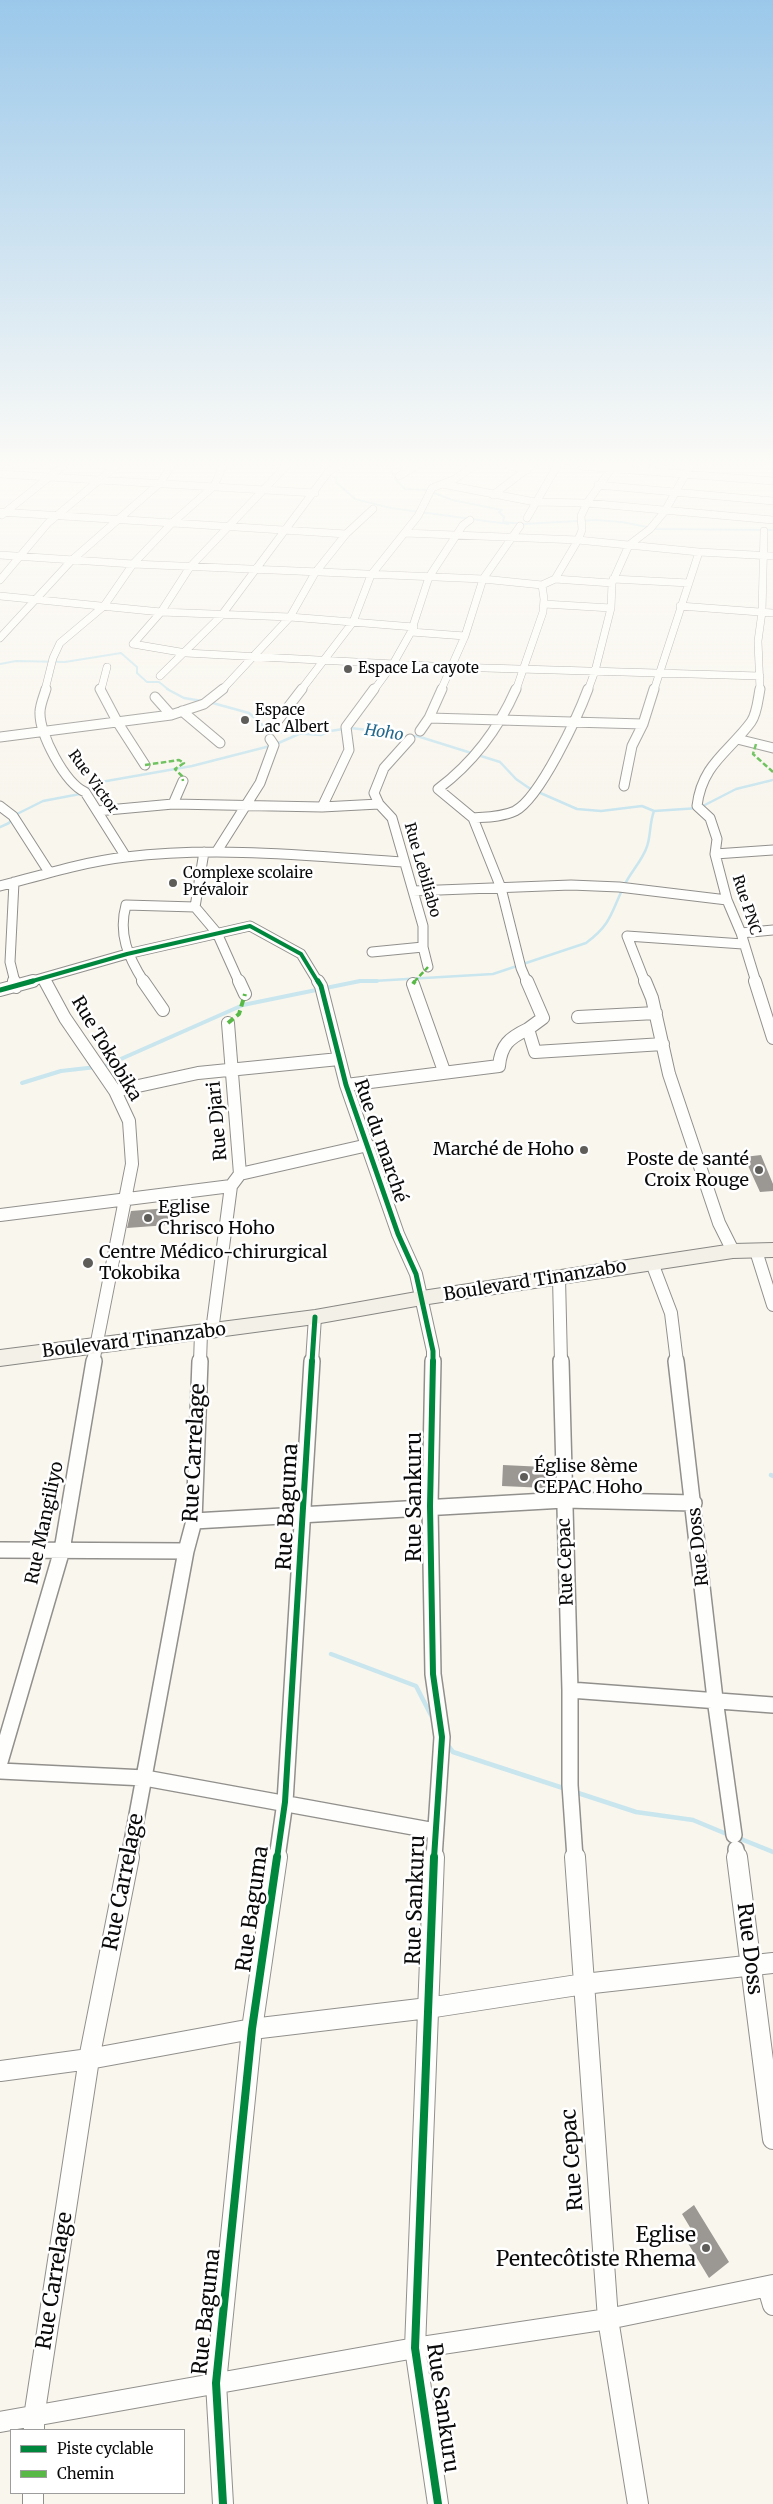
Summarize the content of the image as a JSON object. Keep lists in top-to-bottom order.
{
  "streets": {
    "street": [
      "Rue Victor",
      "Rue Lebiliabo",
      "Rue PNC",
      "Rue Tokobika",
      "Rue Djari",
      "Rue du marché",
      "Boulevard Tinanzabo",
      "Rue Carrelage",
      "Rue Sankuru",
      "Rue Baguma",
      "Rue Mangiliyo",
      "Rue Doss",
      "Rue Cepac"
    ]
  },
  "crossings": [
    ["Rue Tokobika", "Boulevard Tinanzabo"],
    ["Rue Tokobika", "Rue Mangiliyo"],
    ["Rue Djari", "Boulevard Tinanzabo"],
    ["Rue Djari", "Rue Carrelage"],
    ["Rue du marché", "Boulevard Tinanzabo"],
    ["Rue du marché", "Rue Sankuru"],
    ["Boulevard Tinanzabo", "Rue Carrelage"],
    ["Boulevard Tinanzabo", "Rue Sankuru"],
    ["Boulevard Tinanzabo", "Rue Baguma"],
    ["Boulevard Tinanzabo", "Rue Mangiliyo"],
    ["Boulevard Tinanzabo", "Rue Doss"],
    ["Boulevard Tinanzabo", "Rue Cepac"]
  ],
  "water": ["Hoho"],
  "places": [
    "Espace La cayote",
    "Espace Lac Albert",
    "Complexe scolaire Prévaloir",
    "Marché de Hoho",
    "Poste de santé Croix Rouge",
    "Eglise Chrisco Hoho",
    "Centre Médico-chirurgical Tokobika",
    "Église 8ème CEPAC Hoho",
    "Eglise Pentecôtiste Rhema"
  ],
  "legend": ["Piste cyclable", "Chemin"]
}
